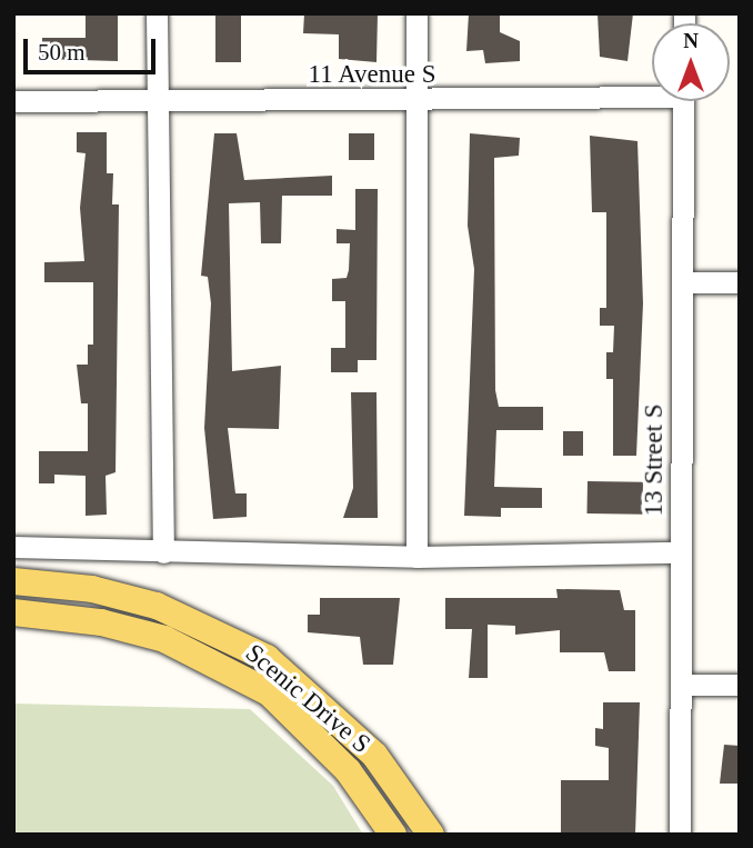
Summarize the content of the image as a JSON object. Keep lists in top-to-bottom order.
{
  "streets": {
    "main road": ["Scenic Drive S"],
    "street": ["11 Avenue S", "13 Street S"]
  },
  "scale_bar": "50 m",
  "north": "top"
}
